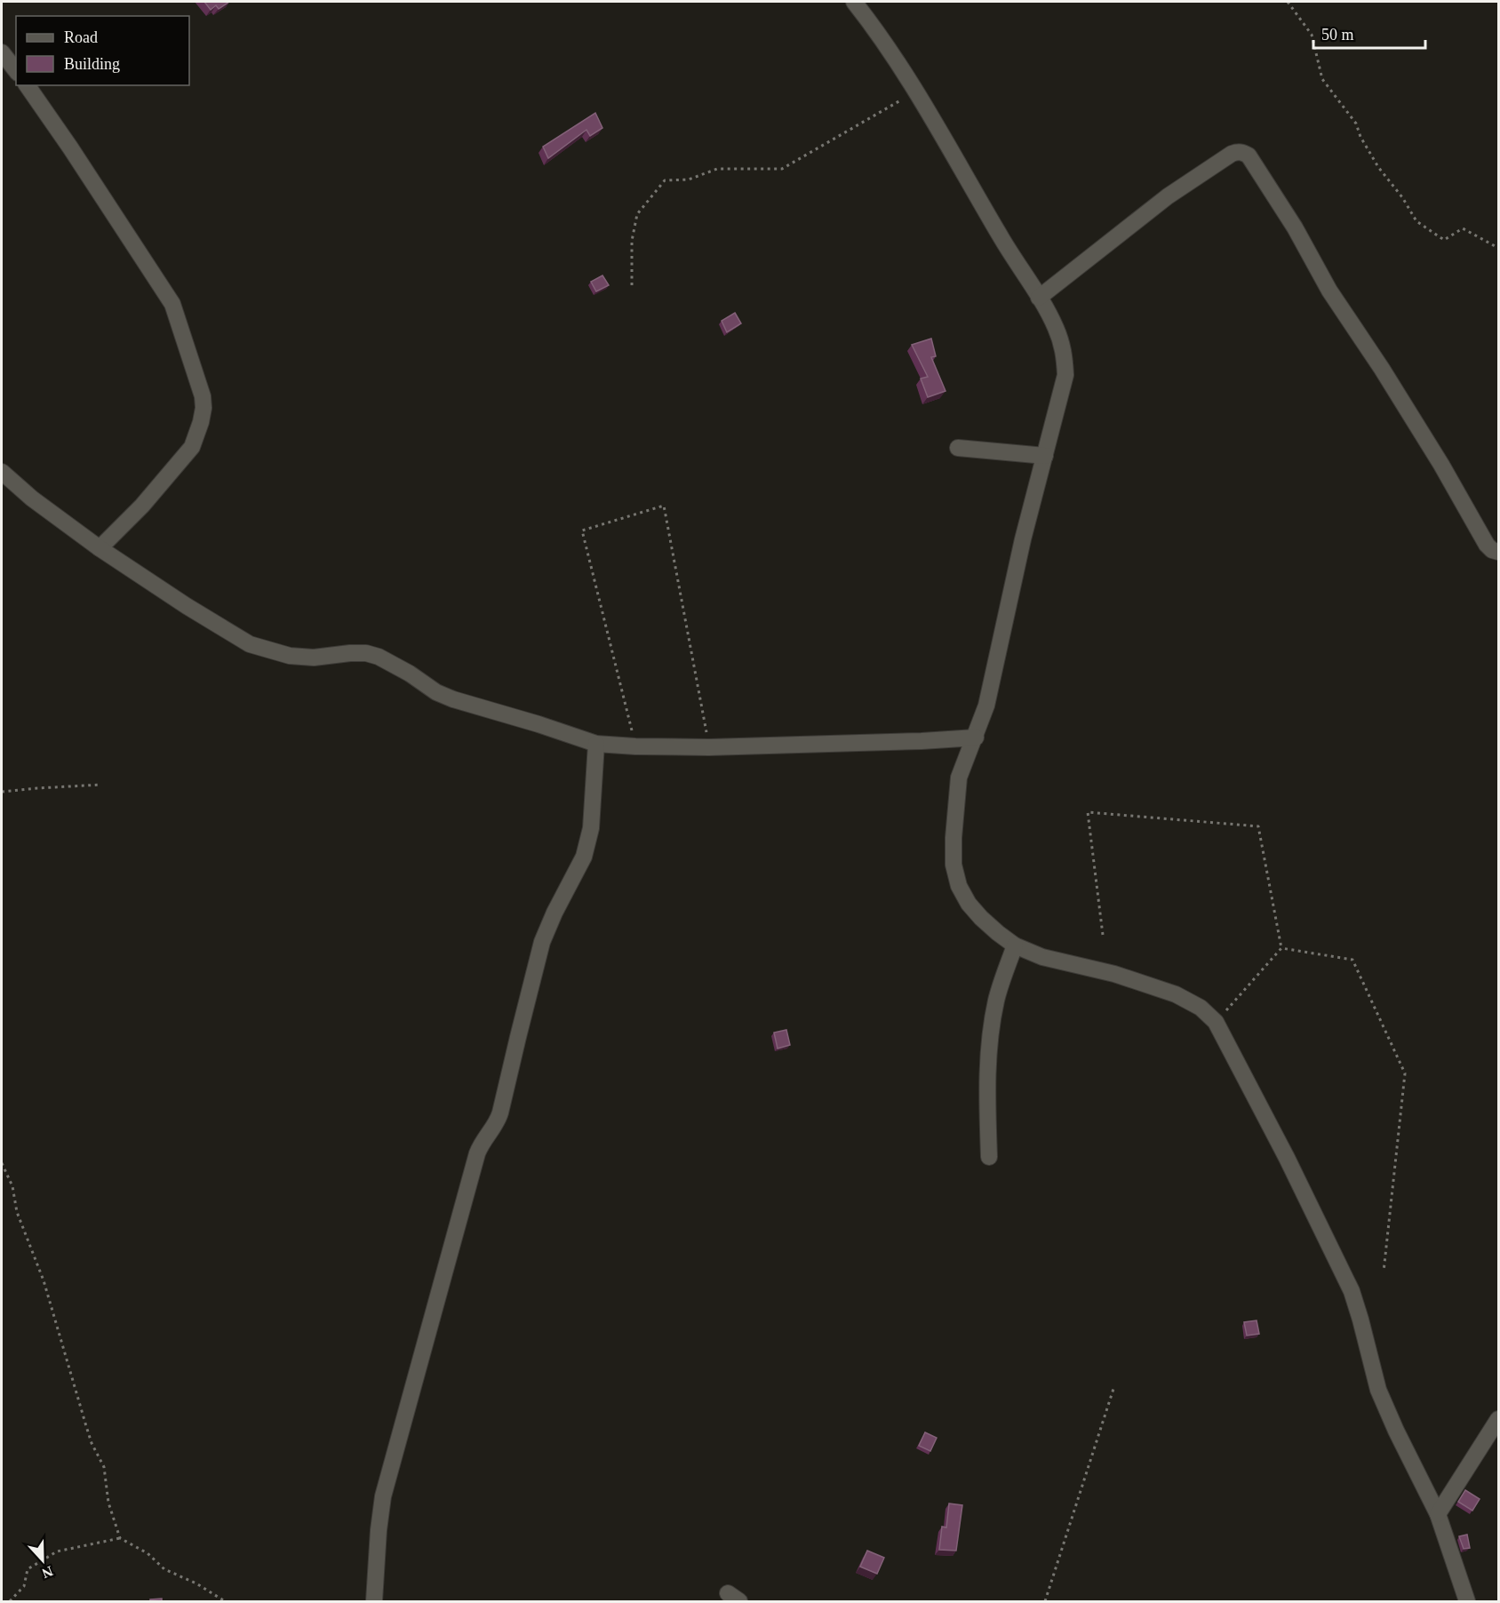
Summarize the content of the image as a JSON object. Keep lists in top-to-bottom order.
{
  "legend": ["Road", "Building"],
  "scale_bar": "50 m",
  "north": "bottom"
}
